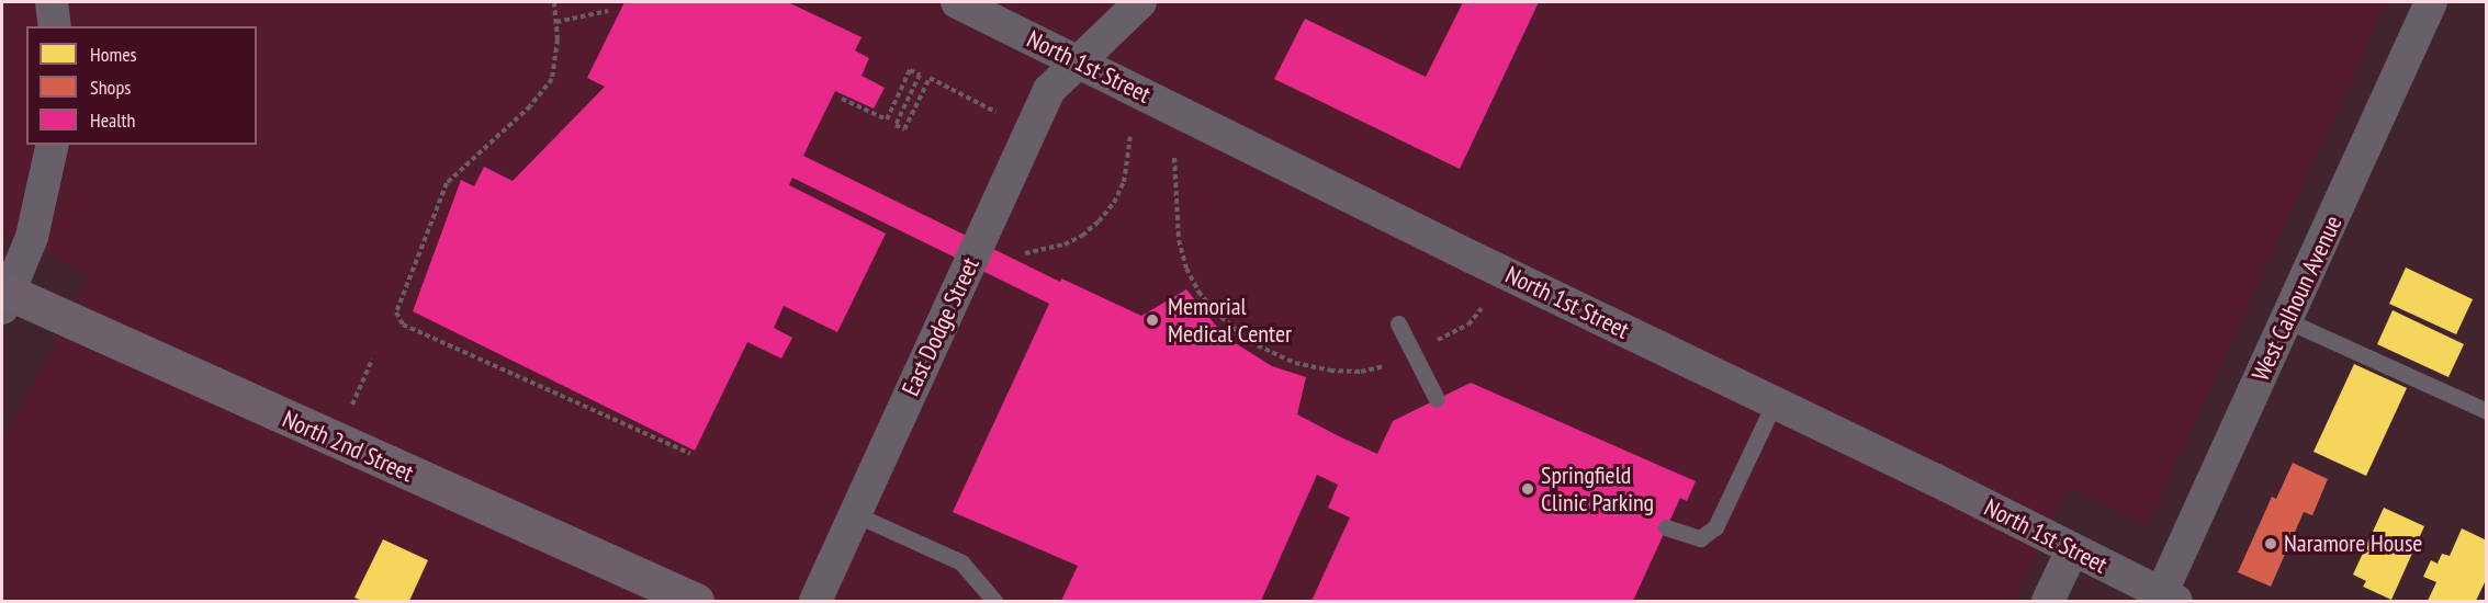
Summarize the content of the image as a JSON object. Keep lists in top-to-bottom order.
{
  "streets": {
    "main road": ["North 2nd Street"],
    "street": ["North 1st Street", "West Calhoun Avenue", "East Dodge Street"]
  },
  "crossings": [
    ["North 1st Street", "West Calhoun Avenue"],
    ["North 1st Street", "East Dodge Street"]
  ],
  "places": ["Memorial Medical Center", "Springfield Clinic Parking", "Naramore House"],
  "legend": ["Homes", "Shops", "Health"]
}
